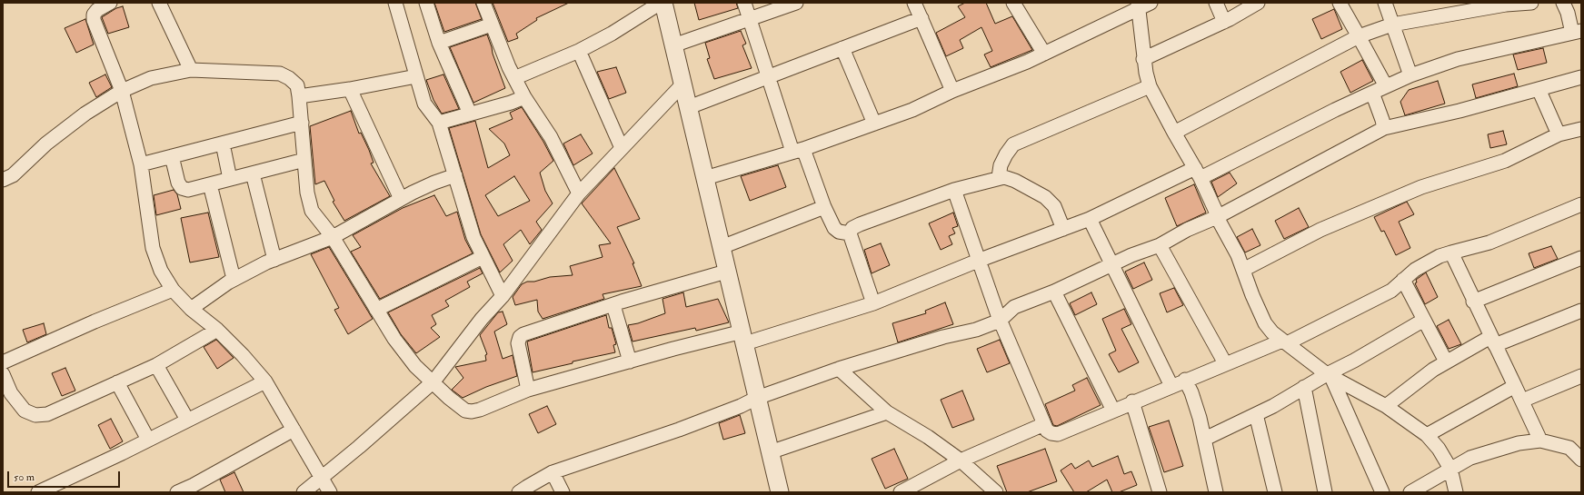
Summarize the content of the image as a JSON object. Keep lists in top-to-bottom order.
{
  "scale_bar": "50 m"
}
